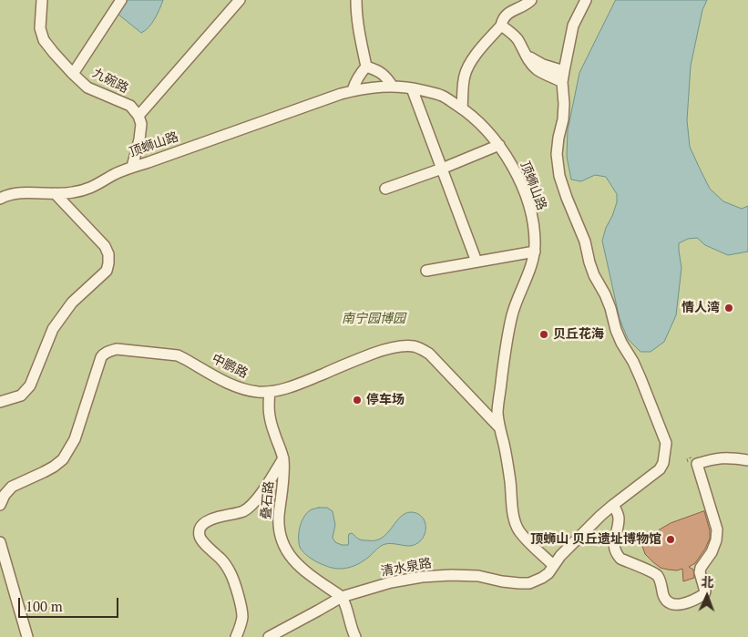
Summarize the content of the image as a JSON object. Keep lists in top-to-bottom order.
{
  "streets": {
    "street": [
      "九碗路",
      "顶蛳山路",
      "中鹏路",
      "叠石路",
      "清水泉路"
    ]
  },
  "crossings": [
    ["顶蛳山路", "中鹏路"],
    ["顶蛳山路", "清水泉路"],
    ["中鹏路", "叠石路"],
    ["叠石路", "清水泉路"]
  ],
  "parks": ["南宁园博园"],
  "places": [
    "情人湾",
    "贝丘花海",
    "停车场",
    "顶蛳山 贝丘遗址博物馆"
  ],
  "scale_bar": "100 m",
  "north": "top"
}
